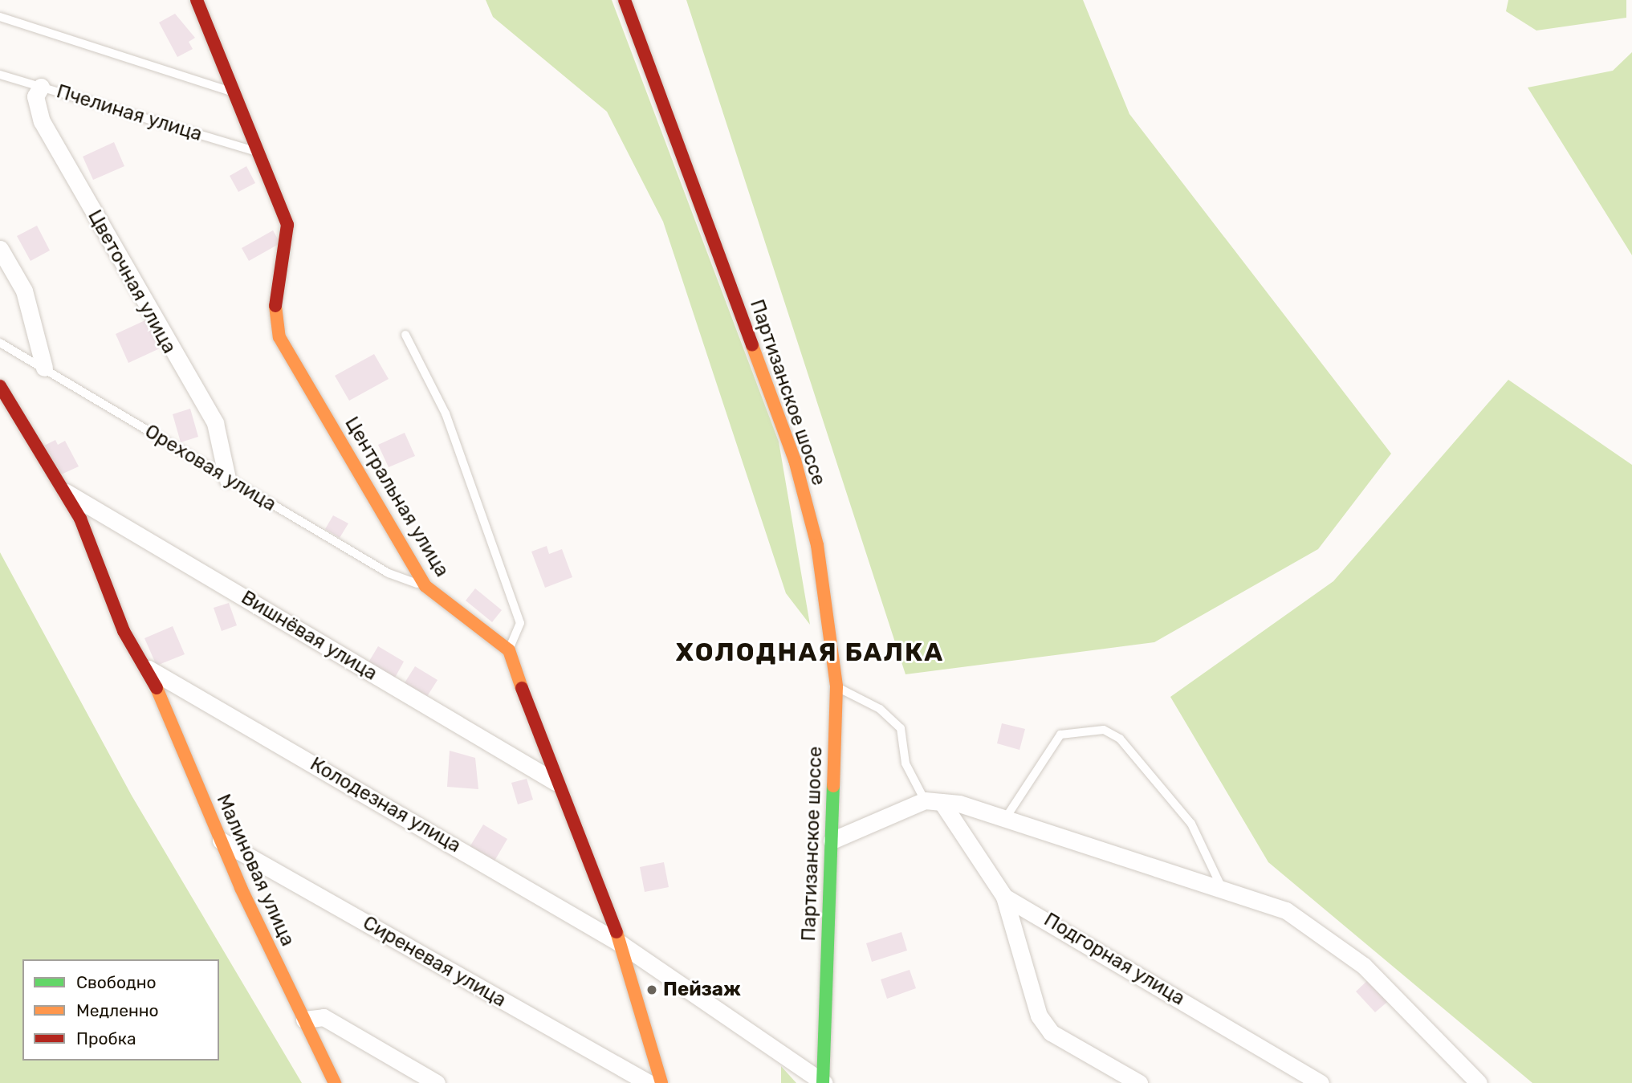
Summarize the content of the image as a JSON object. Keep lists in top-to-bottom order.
{
  "streets": {
    "street": [
      "Цветочная улица",
      "Партизанское шоссе",
      "Центральная улица",
      "Вишнёвая улица",
      "Колодезная улица",
      "Малиновая улица",
      "Подгорная улица",
      "Сиреневая улица"
    ],
    "lane": ["Пчелиная улица", "Ореховая улица"]
  },
  "crossings": [
    ["Пчелиная улица", "Цветочная улица"],
    ["Пчелиная улица", "Центральная улица"],
    ["Цветочная улица", "Ореховая улица"],
    ["Партизанское шоссе", "Колодезная улица"],
    ["Ореховая улица", "Центральная улица"],
    ["Вишнёвая улица", "Малиновая улица"],
    ["Колодезная улица", "Малиновая улица"],
    ["Малиновая улица", "Сиреневая улица"]
  ],
  "districts": ["ХОЛОДНАЯ БАЛКА"],
  "places": ["Пейзаж"],
  "legend": ["Свободно", "Медленно", "Пробка"]
}
